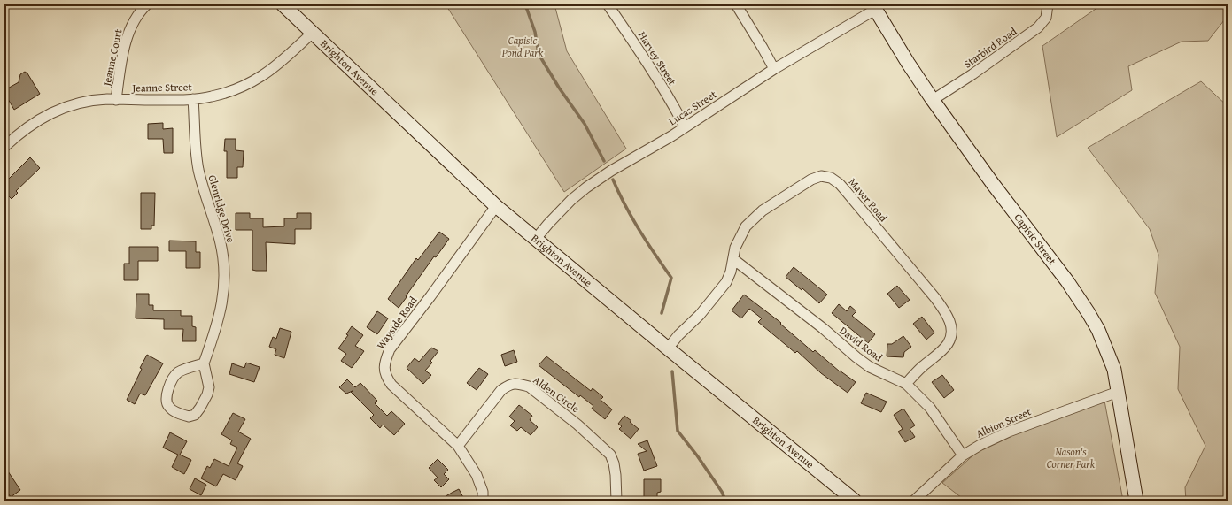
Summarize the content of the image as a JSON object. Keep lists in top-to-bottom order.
{
  "streets": {
    "main road": ["Brighton Avenue", "Capisic Street"],
    "street": [
      "Starbird Road",
      "Jeanne Court",
      "Harvey Street",
      "Jeanne Street",
      "Lucas Street",
      "Mayer Road",
      "Glenridge Drive",
      "Wayside Road",
      "David Road",
      "Alden Circle",
      "Albion Street"
    ]
  },
  "crossings": [
    ["Starbird Road", "Capisic Street"],
    ["Jeanne Court", "Jeanne Street"],
    ["Harvey Street", "Lucas Street"],
    ["Brighton Avenue", "Jeanne Street"],
    ["Brighton Avenue", "Lucas Street"],
    ["Brighton Avenue", "Mayer Road"],
    ["Brighton Avenue", "Wayside Road"],
    ["Jeanne Street", "Glenridge Drive"],
    ["Lucas Street", "Capisic Street"],
    ["Mayer Road", "David Road"],
    ["Capisic Street", "Albion Street"],
    ["Wayside Road", "Alden Circle"],
    ["David Road", "Albion Street"]
  ],
  "parks": ["Capisic Pond Park", "Nason's Corner Park"]
}
